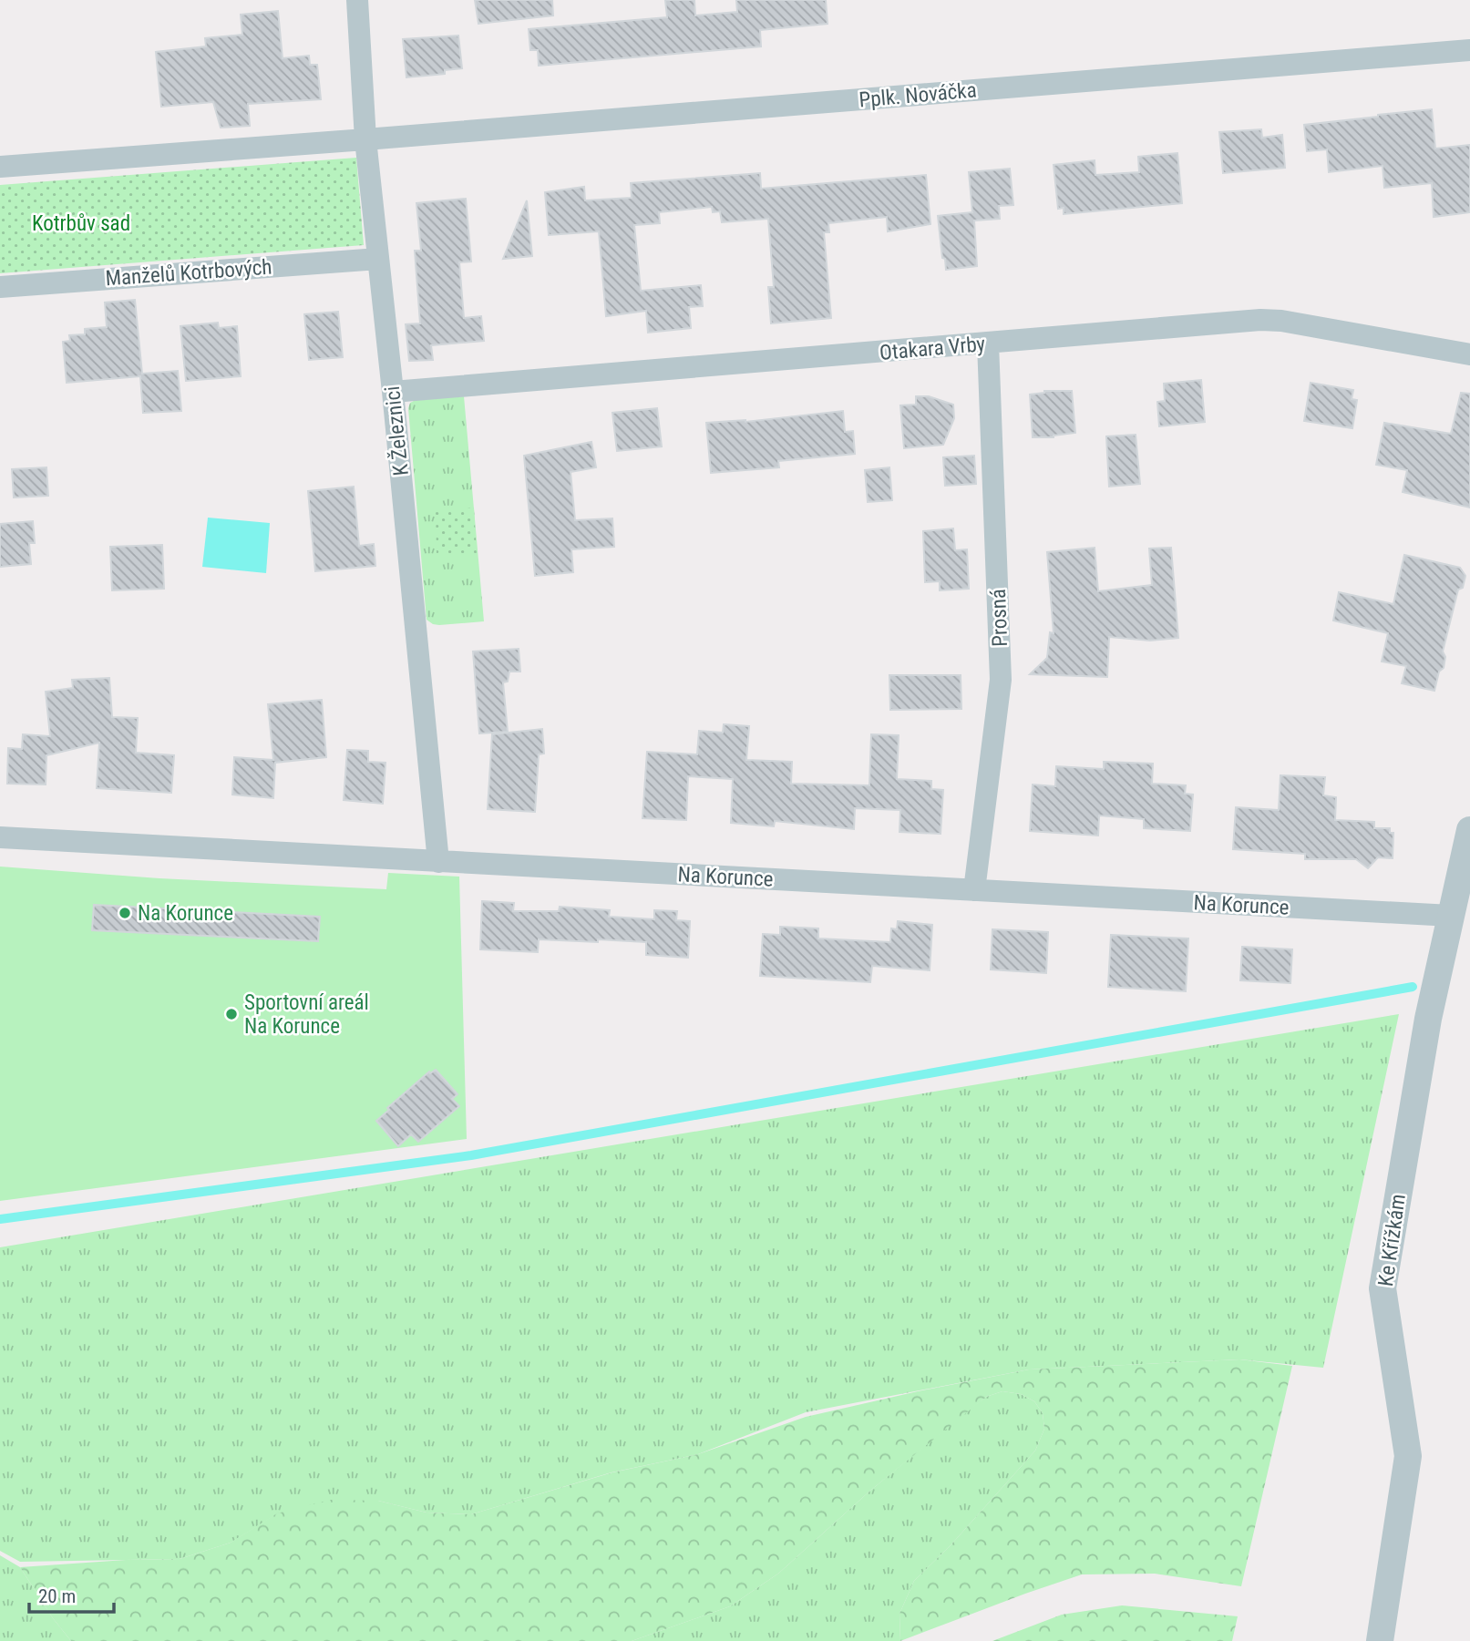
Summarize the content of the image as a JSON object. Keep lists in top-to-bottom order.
{
  "streets": {
    "street": [
      "Pplk. Nováčka",
      "Manželů Kotrbových",
      "Otakara Vrby",
      "K Železnici",
      "Prosná",
      "Na Korunce",
      "Ke Křížkám"
    ]
  },
  "crossings": [
    ["Pplk. Nováčka", "K Železnici"],
    ["Manželů Kotrbových", "K Železnici"],
    ["Otakara Vrby", "K Železnici"],
    ["Otakara Vrby", "Prosná"],
    ["K Železnici", "Na Korunce"],
    ["Prosná", "Na Korunce"],
    ["Na Korunce", "Ke Křížkám"]
  ],
  "parks": ["Kotrbův sad"],
  "places": ["Na Korunce", "Sportovní areál Na Korunce"],
  "scale_bar": "20 m"
}
